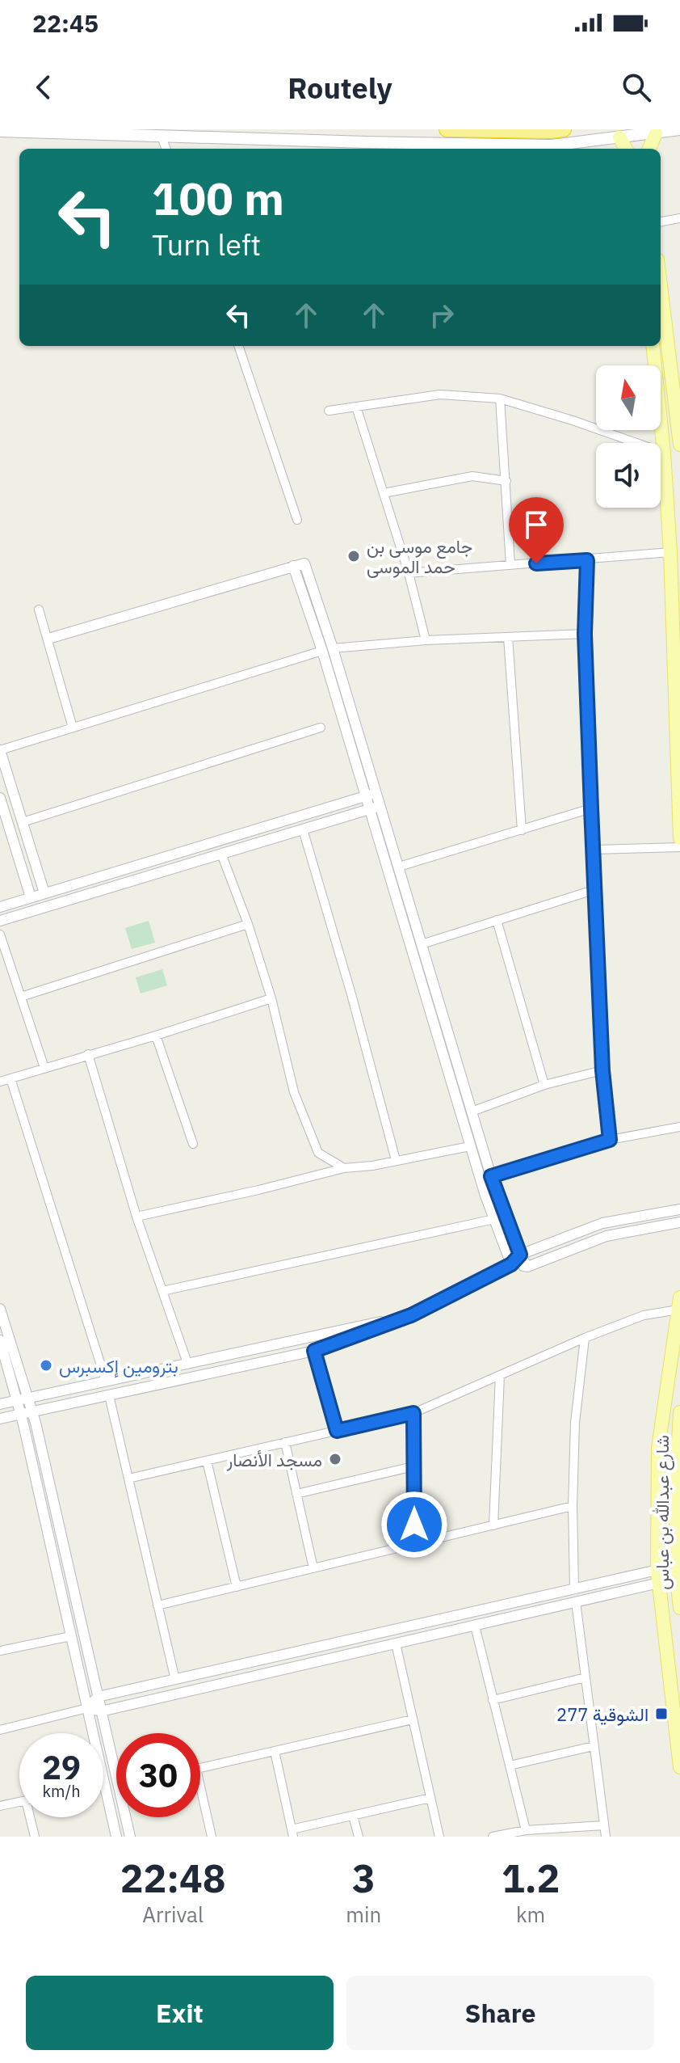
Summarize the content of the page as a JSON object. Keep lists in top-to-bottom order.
{
  "streets": {
    "main road": ["شارع عبدالله بن عباس"]
  },
  "places": {
    "other": ["جامع موسى بن حمد الموسى", "بترومين إكسبرس", "مسجد الأنصار"],
    "transit": ["الشوقية 277"]
  },
  "north": "top",
  "page": {
    "status": "22:45",
    "header": "Routely",
    "turn": ["100 m", "Turn left"],
    "speed": "29 km/h",
    "limit": "30",
    "eta": [
      "22:48",
      "Arrival",
      "3",
      "min",
      "1.2",
      "km"
    ],
    "buttons": ["Exit", "Share"]
  }
}
